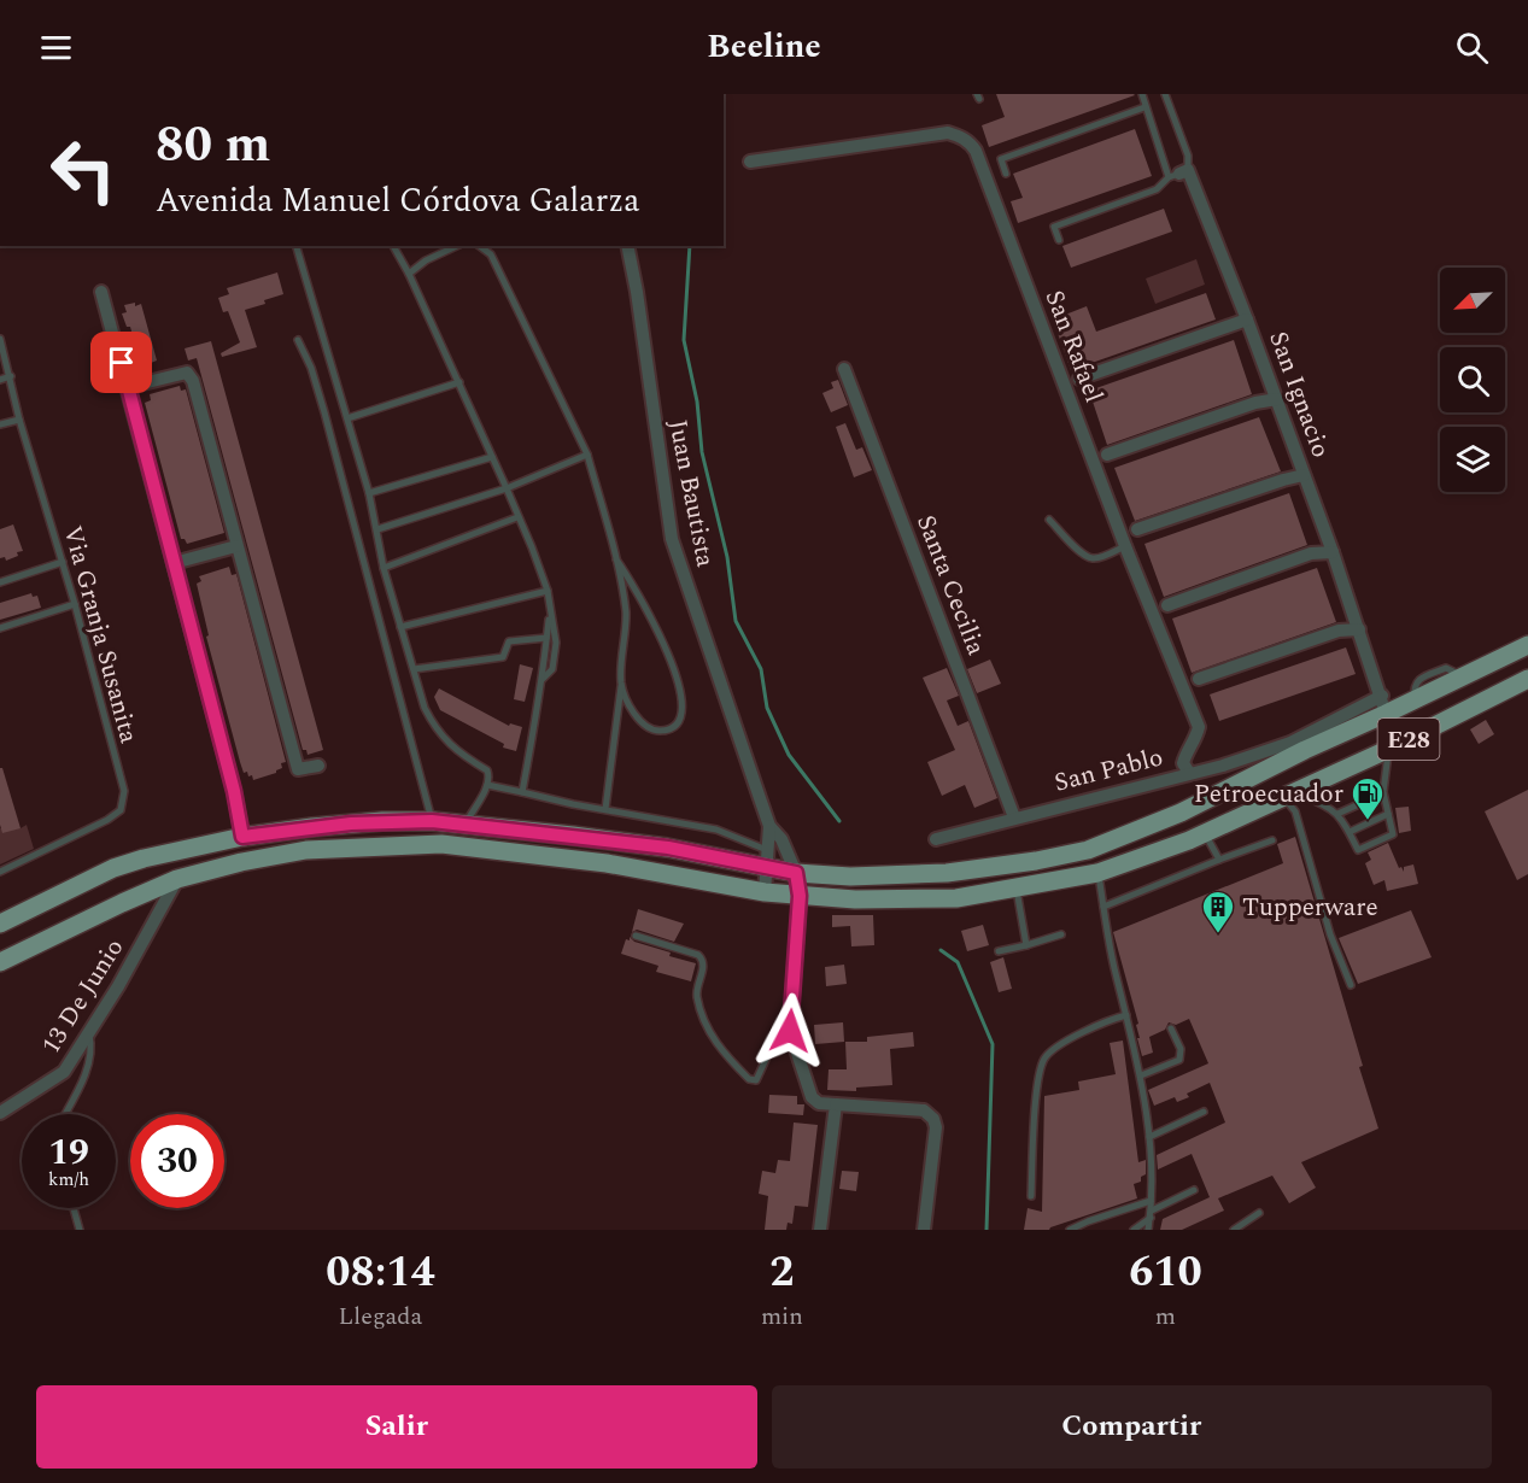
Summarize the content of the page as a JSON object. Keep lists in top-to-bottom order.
{
  "streets": {
    "main road": ["E28"],
    "street": [
      "San Rafael",
      "San Ignacio",
      "Juan Bautista",
      "Santa Cecilia",
      "San Pablo",
      "13 De Junio"
    ],
    "lane": ["Via Granja Susanita"]
  },
  "crossings": [
    ["San Rafael", "San Pablo"],
    ["San Ignacio", "E28"],
    ["Juan Bautista", "E28"],
    ["Santa Cecilia", "San Pablo"],
    ["E28", "San Pablo"],
    ["E28", "13 De Junio"]
  ],
  "places": {
    "fuel station": ["Petroecuador"],
    "building": ["Tupperware"]
  },
  "north": "bottom left",
  "page": {
    "header": "Beeline",
    "turn": ["80 m", "Avenida Manuel Córdova Galarza"],
    "speed": "19 km/h",
    "limit": "30",
    "eta": [
      "08:14",
      "Llegada",
      "2",
      "min",
      "610",
      "m"
    ],
    "buttons": ["Salir", "Compartir"]
  }
}
